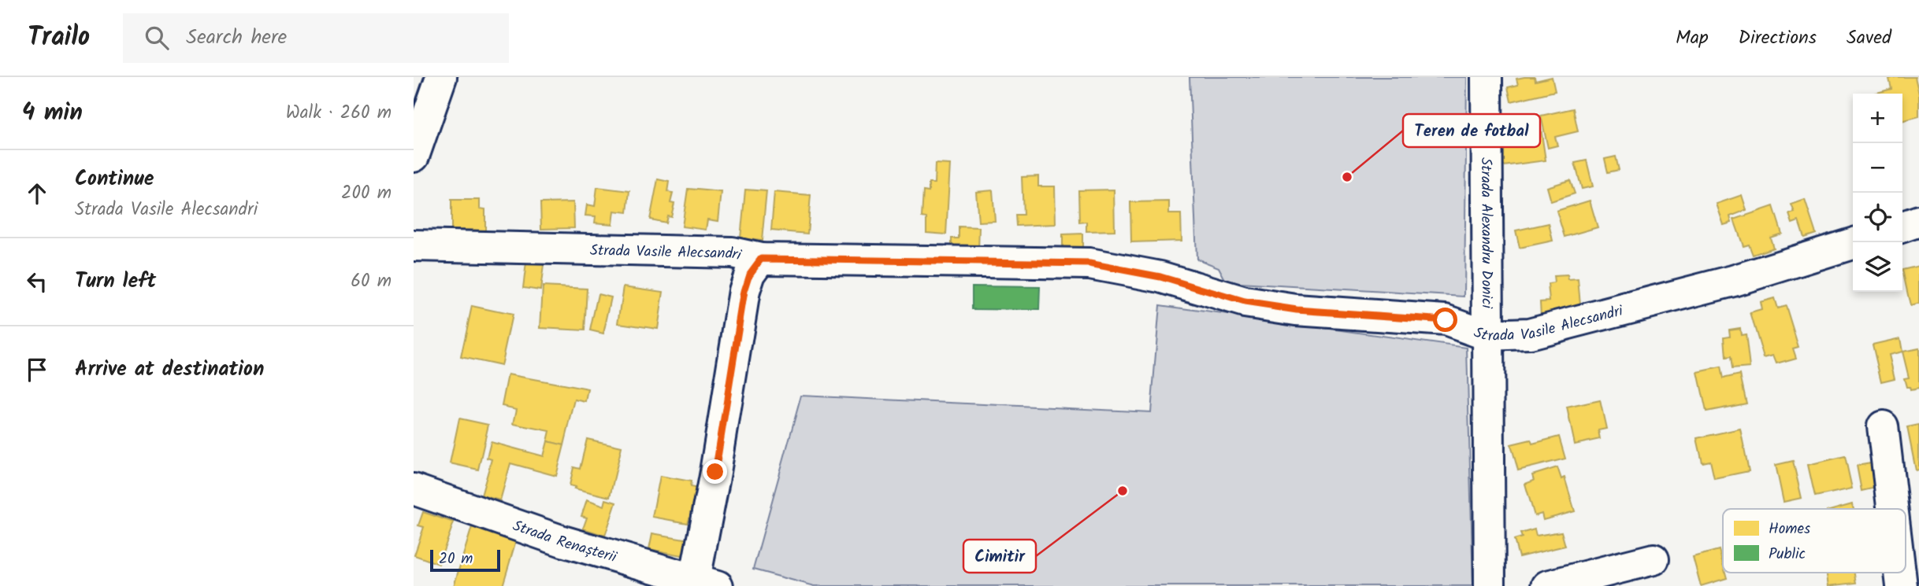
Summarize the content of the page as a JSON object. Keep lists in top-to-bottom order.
{
  "streets": {
    "street": ["Strada Alexandru Donici", "Strada Vasile Alecsandri", "Strada Renașterii"]
  },
  "crossings": [
    ["Strada Alexandru Donici", "Strada Vasile Alecsandri"]
  ],
  "places": ["Teren de fotbal", "Cimitir"],
  "legend": ["Homes", "Public"],
  "scale_bar": "20 m",
  "page": {
    "header": "Trailo",
    "search": "Search here",
    "nav": ["Map", "Directions", "Saved"],
    "heading": ["4 min", "Walk · 260 m"],
    "map_buttons": ["+", "−"],
    "list": [
      ["Continue", "Strada Vasile Alecsandri", "200 m"],
      ["Turn left", "60 m"],
      "Arrive at destination"
    ],
    "scale": "20 m"
  }
}
